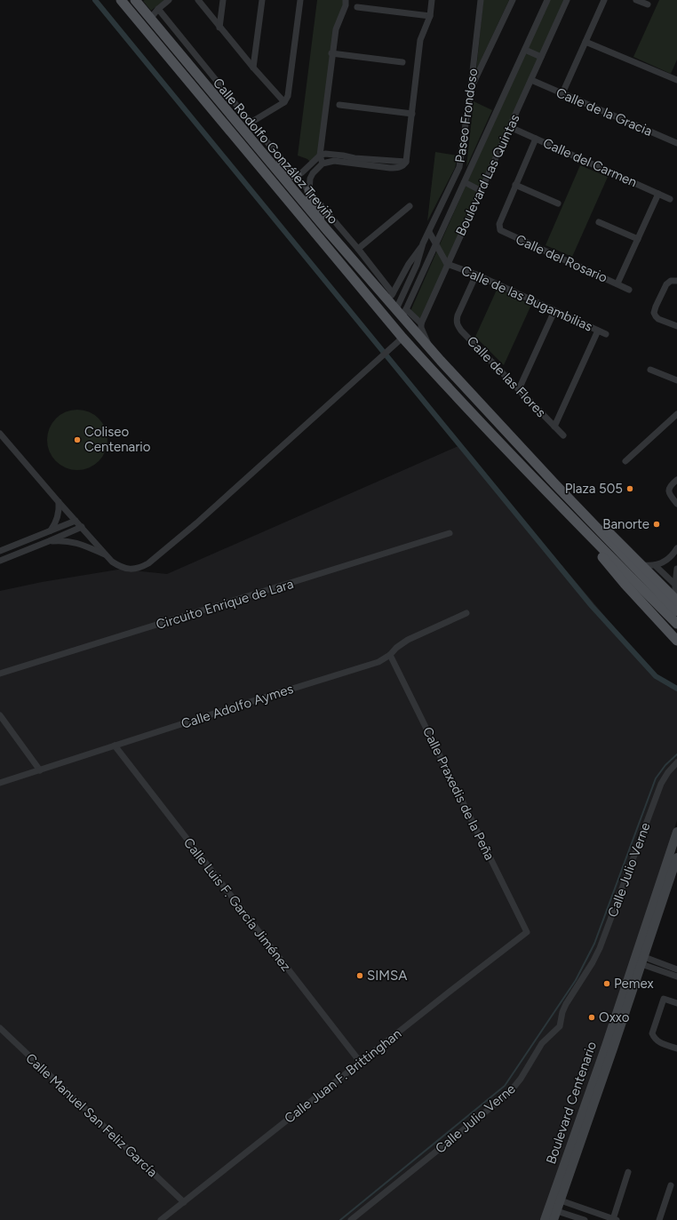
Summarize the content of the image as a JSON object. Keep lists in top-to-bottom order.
{
  "streets": {
    "main road": ["Boulevard Centenario"],
    "street": [
      "Calle de la Gracia",
      "Paseo Frondoso",
      "Calle Rodolfo González Treviño",
      "Calle del Carmen",
      "Boulevard Las Quintas",
      "Calle del Rosario",
      "Calle de las Bugambilias",
      "Calle de las Flores",
      "Circuito Enrique de Lara",
      "Calle Adolfo Aymes",
      "Calle Praxedis de la Peña",
      "Calle Julio Verne",
      "Calle Luis F. García Jiménez",
      "Calle Juan F. Brittinghan",
      "Calle Manuel San Feliz García"
    ]
  },
  "crossings": [
    ["Calle de la Gracia", "Boulevard Las Quintas"],
    ["Paseo Frondoso", "Calle Rodolfo González Treviño"],
    ["Calle del Carmen", "Boulevard Las Quintas"],
    ["Boulevard Las Quintas", "Calle de las Bugambilias"],
    ["Calle de las Bugambilias", "Calle de las Flores"],
    ["Calle Adolfo Aymes", "Calle Praxedis de la Peña"],
    ["Calle Adolfo Aymes", "Calle Luis F. García Jiménez"],
    ["Calle Praxedis de la Peña", "Calle Juan F. Brittinghan"],
    ["Calle Luis F. García Jiménez", "Calle Juan F. Brittinghan"],
    ["Calle Juan F. Brittinghan", "Calle Manuel San Feliz García"]
  ],
  "places": [
    "Coliseo Centenario",
    "Plaza 505",
    "Banorte",
    "SIMSA",
    "Pemex",
    "Oxxo"
  ]
}
